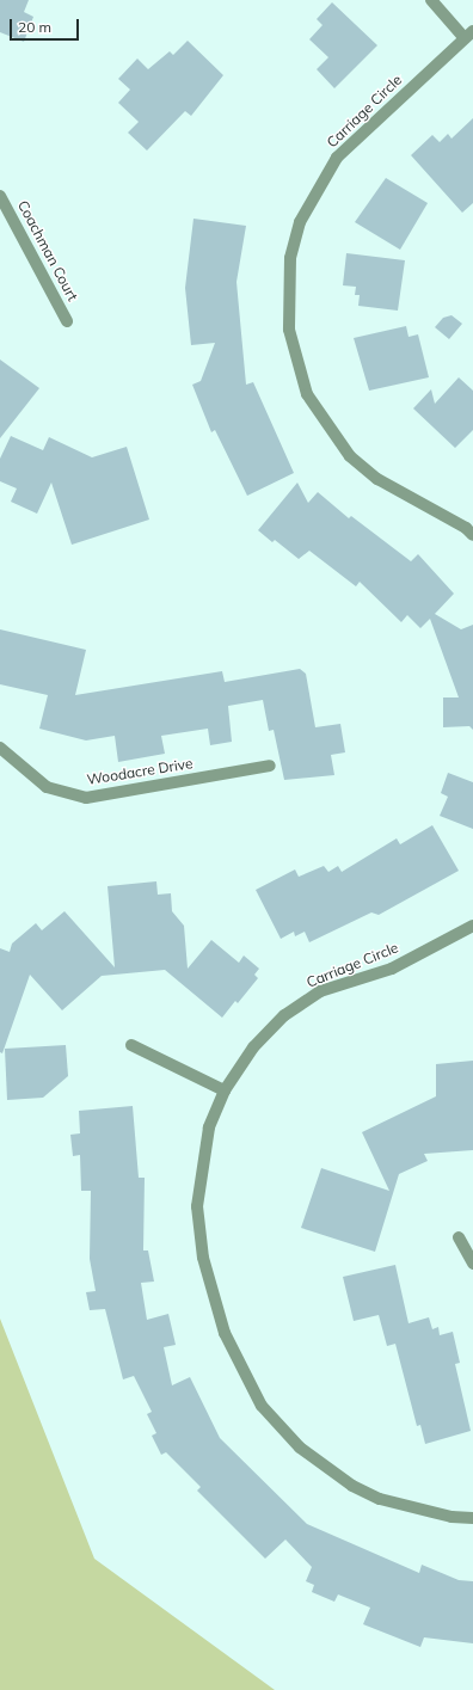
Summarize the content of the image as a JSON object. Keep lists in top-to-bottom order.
{
  "streets": {
    "street": ["Carriage Circle", "Coachman Court", "Woodacre Drive"]
  },
  "scale_bar": "20 m"
}
